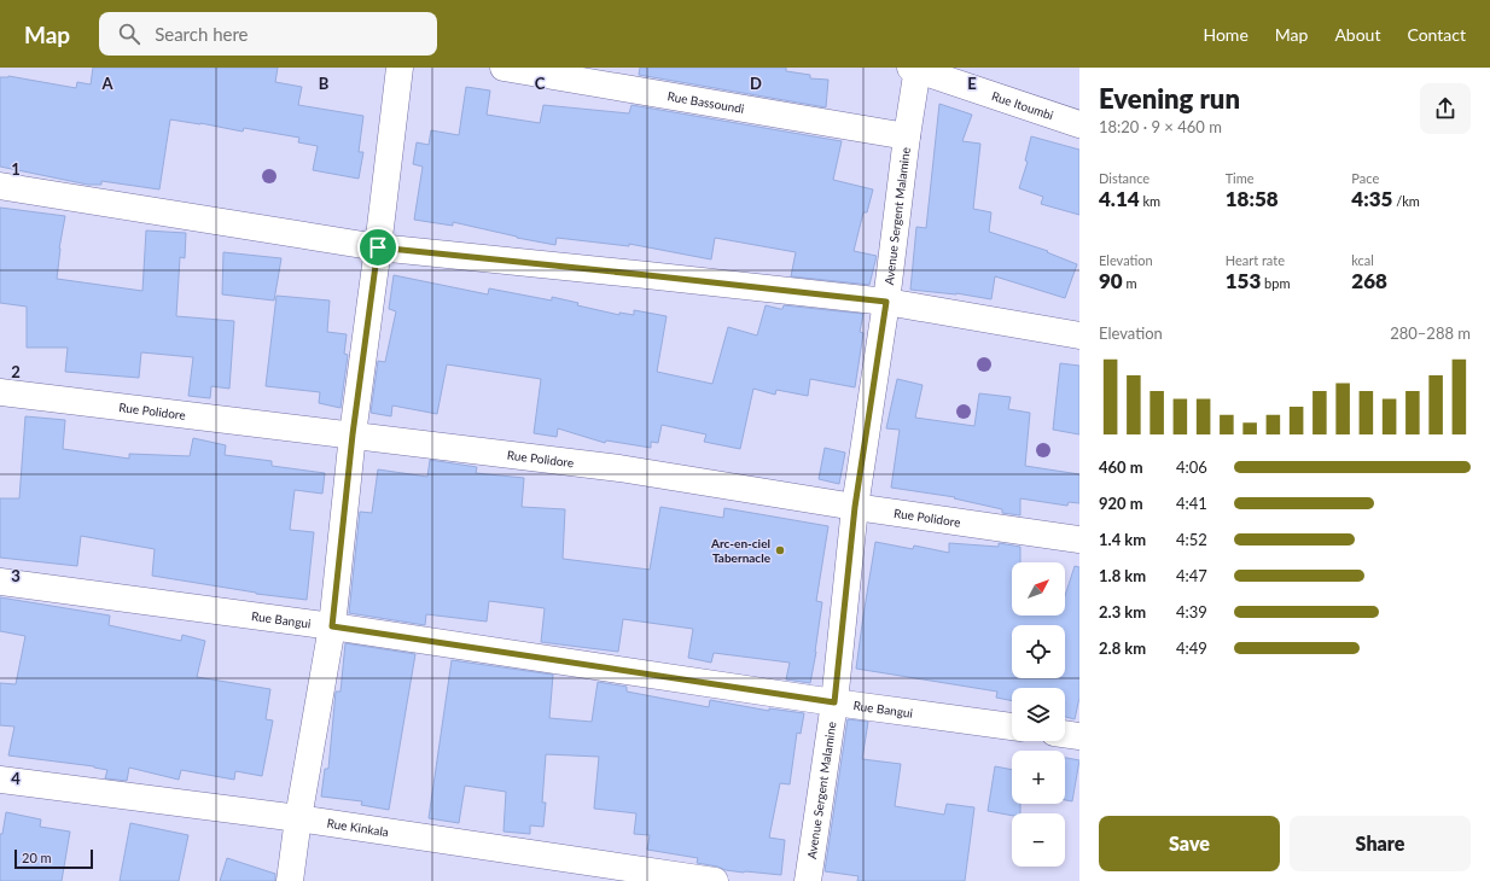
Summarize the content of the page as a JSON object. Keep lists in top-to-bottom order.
{
  "streets": {
    "street": [
      "Rue Bassoundi",
      "Rue Itoumbi",
      "Avenue Sergent Malamine",
      "Rue Polidore",
      "Rue Bangui",
      "Rue Kinkala"
    ]
  },
  "crossings": [
    ["Rue Bassoundi", "Avenue Sergent Malamine"],
    ["Rue Itoumbi", "Avenue Sergent Malamine"],
    ["Avenue Sergent Malamine", "Rue Polidore"],
    ["Avenue Sergent Malamine", "Rue Bangui"]
  ],
  "places": ["Arc-en-ciel Tabernacle"],
  "scale_bar": "20 m",
  "north": "top right",
  "page": {
    "header": "Map",
    "search": "Search here",
    "nav": [
      "Home",
      "Map",
      "About",
      "Contact"
    ],
    "heading": ["Evening run", "18:20 · 9 × 460 m"],
    "stats": [
      ["Distance", "4.14 km"],
      ["Time", "18:58"],
      ["Pace", "4:35 /km"],
      ["Elevation", "90 m"],
      ["Heart rate", "153 bpm"],
      ["kcal", "268"]
    ],
    "chart": ["Elevation", "280–288 m"],
    "list": [
      {
        "name": "460 m",
        "note": "4:06"
      },
      {
        "name": "920 m",
        "note": "4:41"
      },
      {
        "name": "1.4 km",
        "note": "4:52"
      },
      {
        "name": "1.8 km",
        "note": "4:47"
      },
      {
        "name": "2.3 km",
        "note": "4:39"
      },
      {
        "name": "2.8 km",
        "note": "4:49"
      }
    ],
    "map_buttons": ["+", "−"],
    "buttons": ["Save", "Share"],
    "scale": "20 m"
  },
  "grid": {
    "columns": [
      "A",
      "B",
      "C",
      "D",
      "E"
    ],
    "rows": [
      "1",
      "2",
      "3",
      "4"
    ]
  }
}
